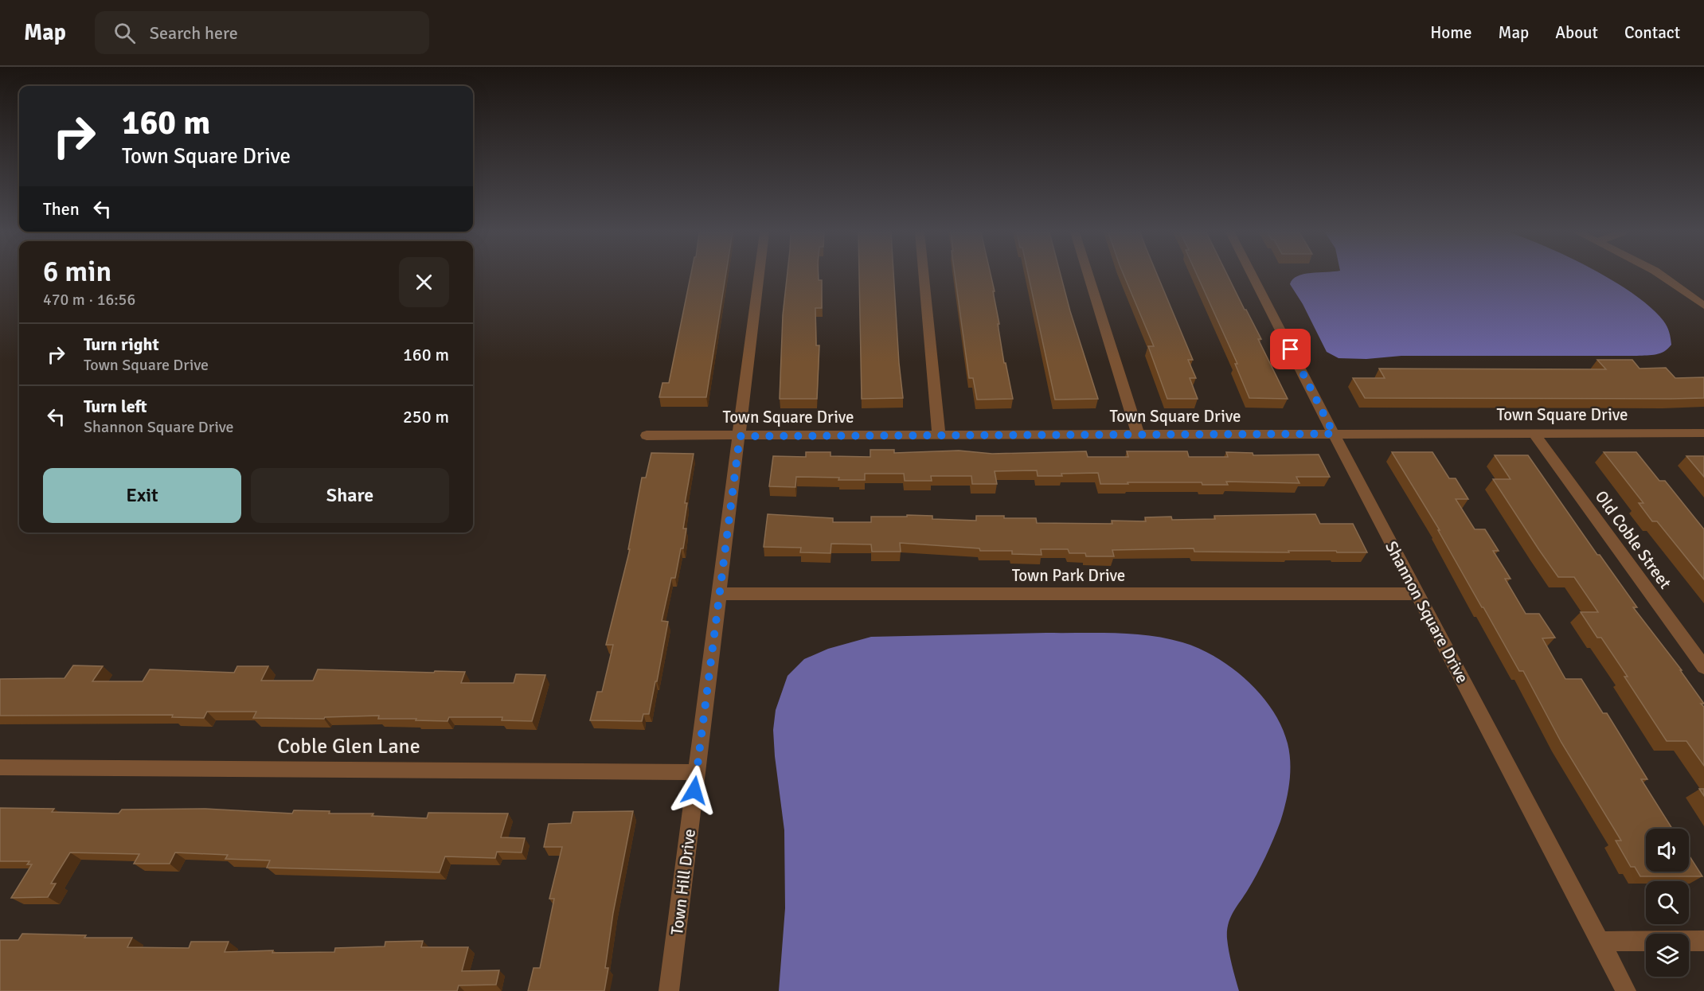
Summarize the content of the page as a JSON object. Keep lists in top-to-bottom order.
{
  "streets": {
    "street": [
      "Town Square Drive",
      "Old Coble Street",
      "Town Park Drive",
      "Shannon Square Drive",
      "Coble Glen Lane",
      "Town Hill Drive"
    ]
  },
  "crossings": [
    ["Town Square Drive", "Old Coble Street"],
    ["Town Square Drive", "Shannon Square Drive"],
    ["Town Square Drive", "Town Hill Drive"],
    ["Town Park Drive", "Shannon Square Drive"],
    ["Town Park Drive", "Town Hill Drive"],
    ["Coble Glen Lane", "Town Hill Drive"]
  ],
  "page": {
    "header": "Map",
    "search": "Search here",
    "nav": [
      "Home",
      "Map",
      "About",
      "Contact"
    ],
    "turn": ["160 m", "Town Square Drive"],
    "then": "Then",
    "heading": ["6 min", "470 m · 16:56"],
    "list": [
      {
        "name": "Turn right",
        "note": "Town Square Drive",
        "value": "160 m"
      },
      {
        "name": "Turn left",
        "note": "Shannon Square Drive",
        "value": "250 m"
      }
    ],
    "buttons": ["Exit", "Share"]
  }
}
